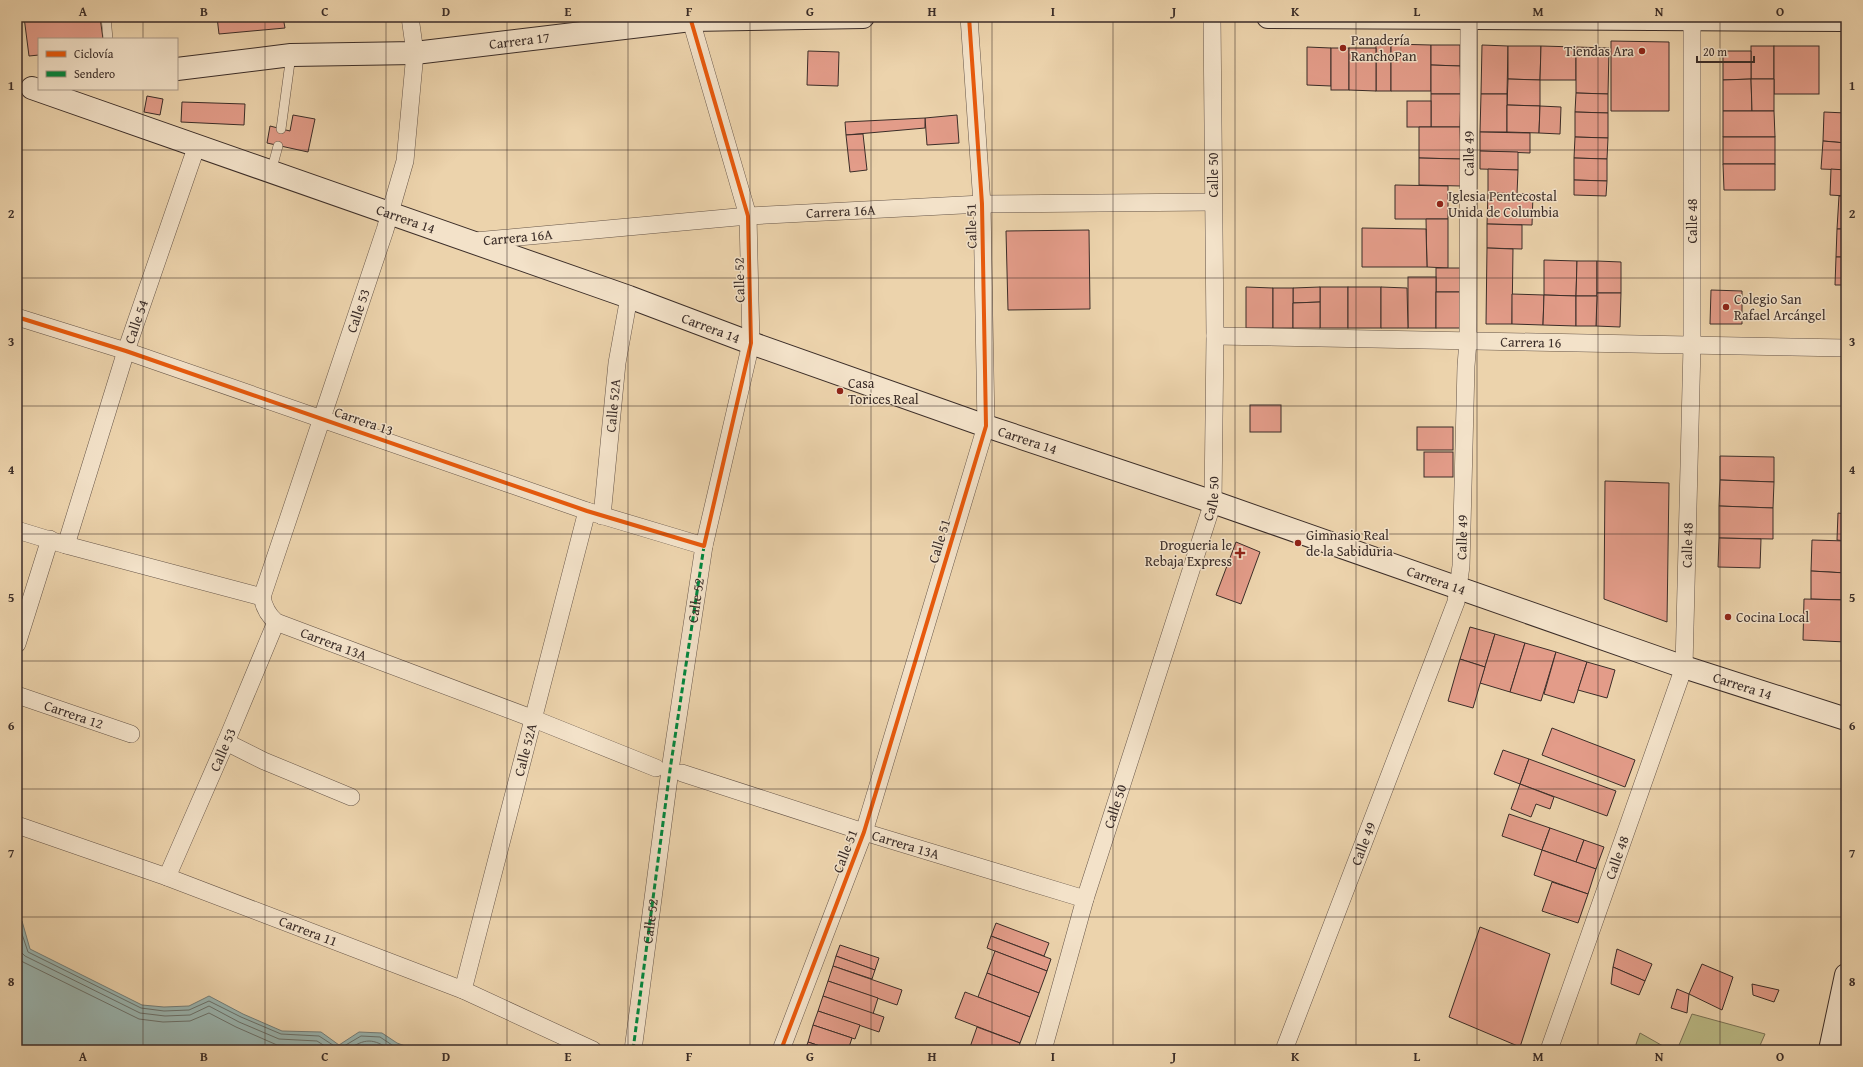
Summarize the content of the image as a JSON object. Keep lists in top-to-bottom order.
{
  "streets": {
    "main road": ["Carrera 17", "Carrera 14"],
    "street": [
      "Calle 49",
      "Calle 50",
      "Carrera 16A",
      "Calle 48",
      "Calle 51",
      "Calle 52",
      "Calle 53",
      "Calle 54",
      "Carrera 16",
      "Calle 52A",
      "Carrera 13",
      "Carrera 13A",
      "Carrera 12",
      "Carrera 11"
    ]
  },
  "crossings": [
    ["Carrera 17", "Calle 52"],
    ["Carrera 17", "Calle 53"],
    ["Calle 49", "Carrera 14"],
    ["Calle 49", "Carrera 16"],
    ["Calle 50", "Carrera 16A"],
    ["Calle 50", "Carrera 14"],
    ["Calle 50", "Carrera 16"],
    ["Calle 50", "Carrera 13A"],
    ["Carrera 16A", "Carrera 14"],
    ["Carrera 16A", "Calle 51"],
    ["Carrera 16A", "Calle 52"],
    ["Carrera 14", "Calle 48"],
    ["Carrera 14", "Calle 51"],
    ["Carrera 14", "Calle 52"],
    ["Carrera 14", "Calle 53"],
    ["Carrera 14", "Calle 54"],
    ["Carrera 14", "Calle 52A"],
    ["Calle 48", "Carrera 16"],
    ["Calle 51", "Carrera 13A"],
    ["Calle 52", "Carrera 13"],
    ["Calle 53", "Carrera 13"],
    ["Calle 53", "Carrera 13A"],
    ["Calle 53", "Carrera 11"],
    ["Calle 54", "Carrera 13"],
    ["Calle 52A", "Carrera 13"],
    ["Calle 52A", "Carrera 13A"],
    ["Calle 52A", "Carrera 11"]
  ],
  "places": {
    "other": [
      "Panadería RanchoPan",
      "Tiendas Ara",
      "Iglesia Pentecostal Unida de Columbia",
      "Colegio San Rafael Arcángel",
      "Casa Torices Real",
      "Gimnasio Real de la Sabiduria",
      "Cocina Local"
    ],
    "health": ["Drogueria le Rebaja Express"]
  },
  "legend": ["Ciclovía", "Sendero"],
  "scale_bar": "20 m",
  "grid": {
    "columns": [
      "A",
      "B",
      "C",
      "D",
      "E",
      "F",
      "G",
      "H",
      "I",
      "J",
      "K",
      "L",
      "M",
      "N",
      "O"
    ],
    "rows": [
      "1",
      "2",
      "3",
      "4",
      "5",
      "6",
      "7",
      "8"
    ]
  }
}
